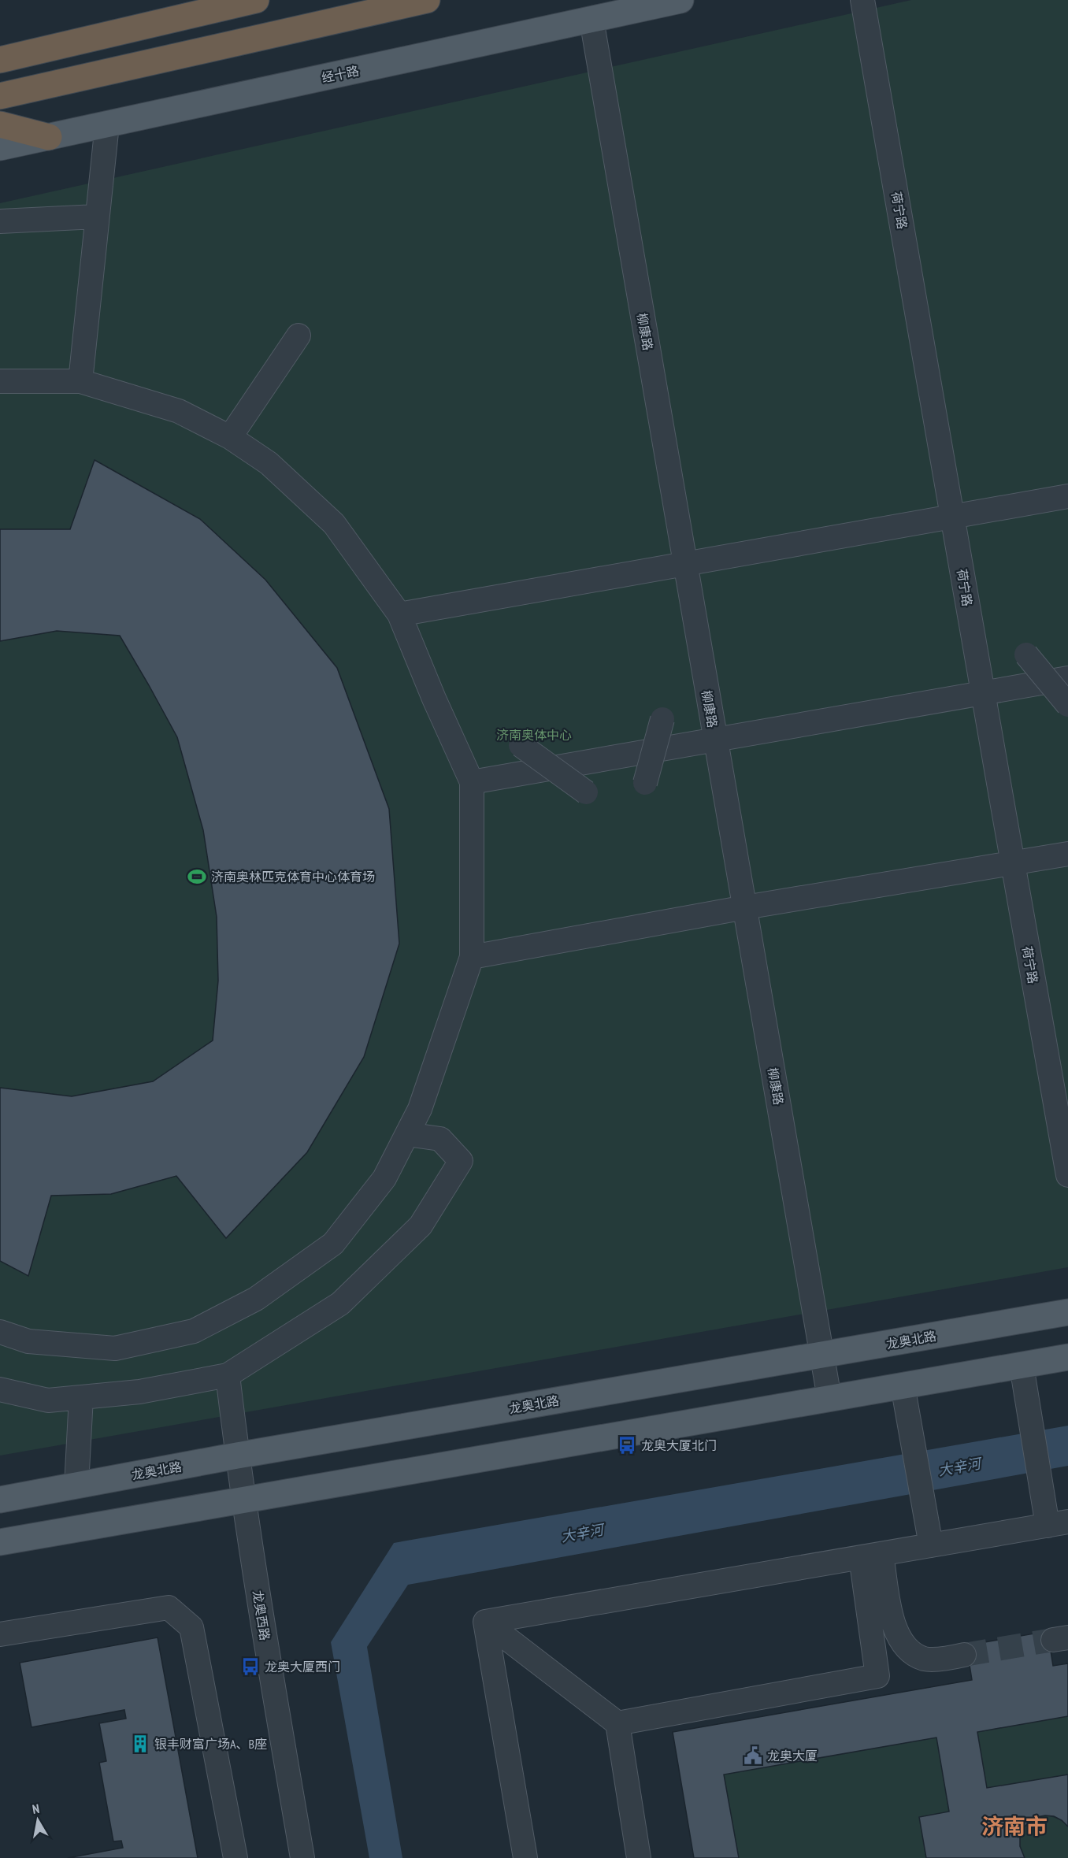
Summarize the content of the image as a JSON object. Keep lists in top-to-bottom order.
{
  "streets": {
    "main road": ["经十路", "龙奥北路"],
    "street": ["荷宁路", "柳康路", "龙奥西路"]
  },
  "crossings": [
    ["经十路", "柳康路"],
    ["柳康路", "龙奥北路"],
    ["龙奥北路", "龙奥西路"]
  ],
  "districts": ["济南市"],
  "water": ["大辛河"],
  "parks": ["济南奥体中心"],
  "places": {
    "sports": ["济南奥林匹克体育中心体育场"],
    "bus stop": ["龙奥大厦北门", "龙奥大厦西门"],
    "building": ["银丰财富广场A、B座"],
    "public building": ["龙奥大厦"]
  },
  "north": "top"
}
